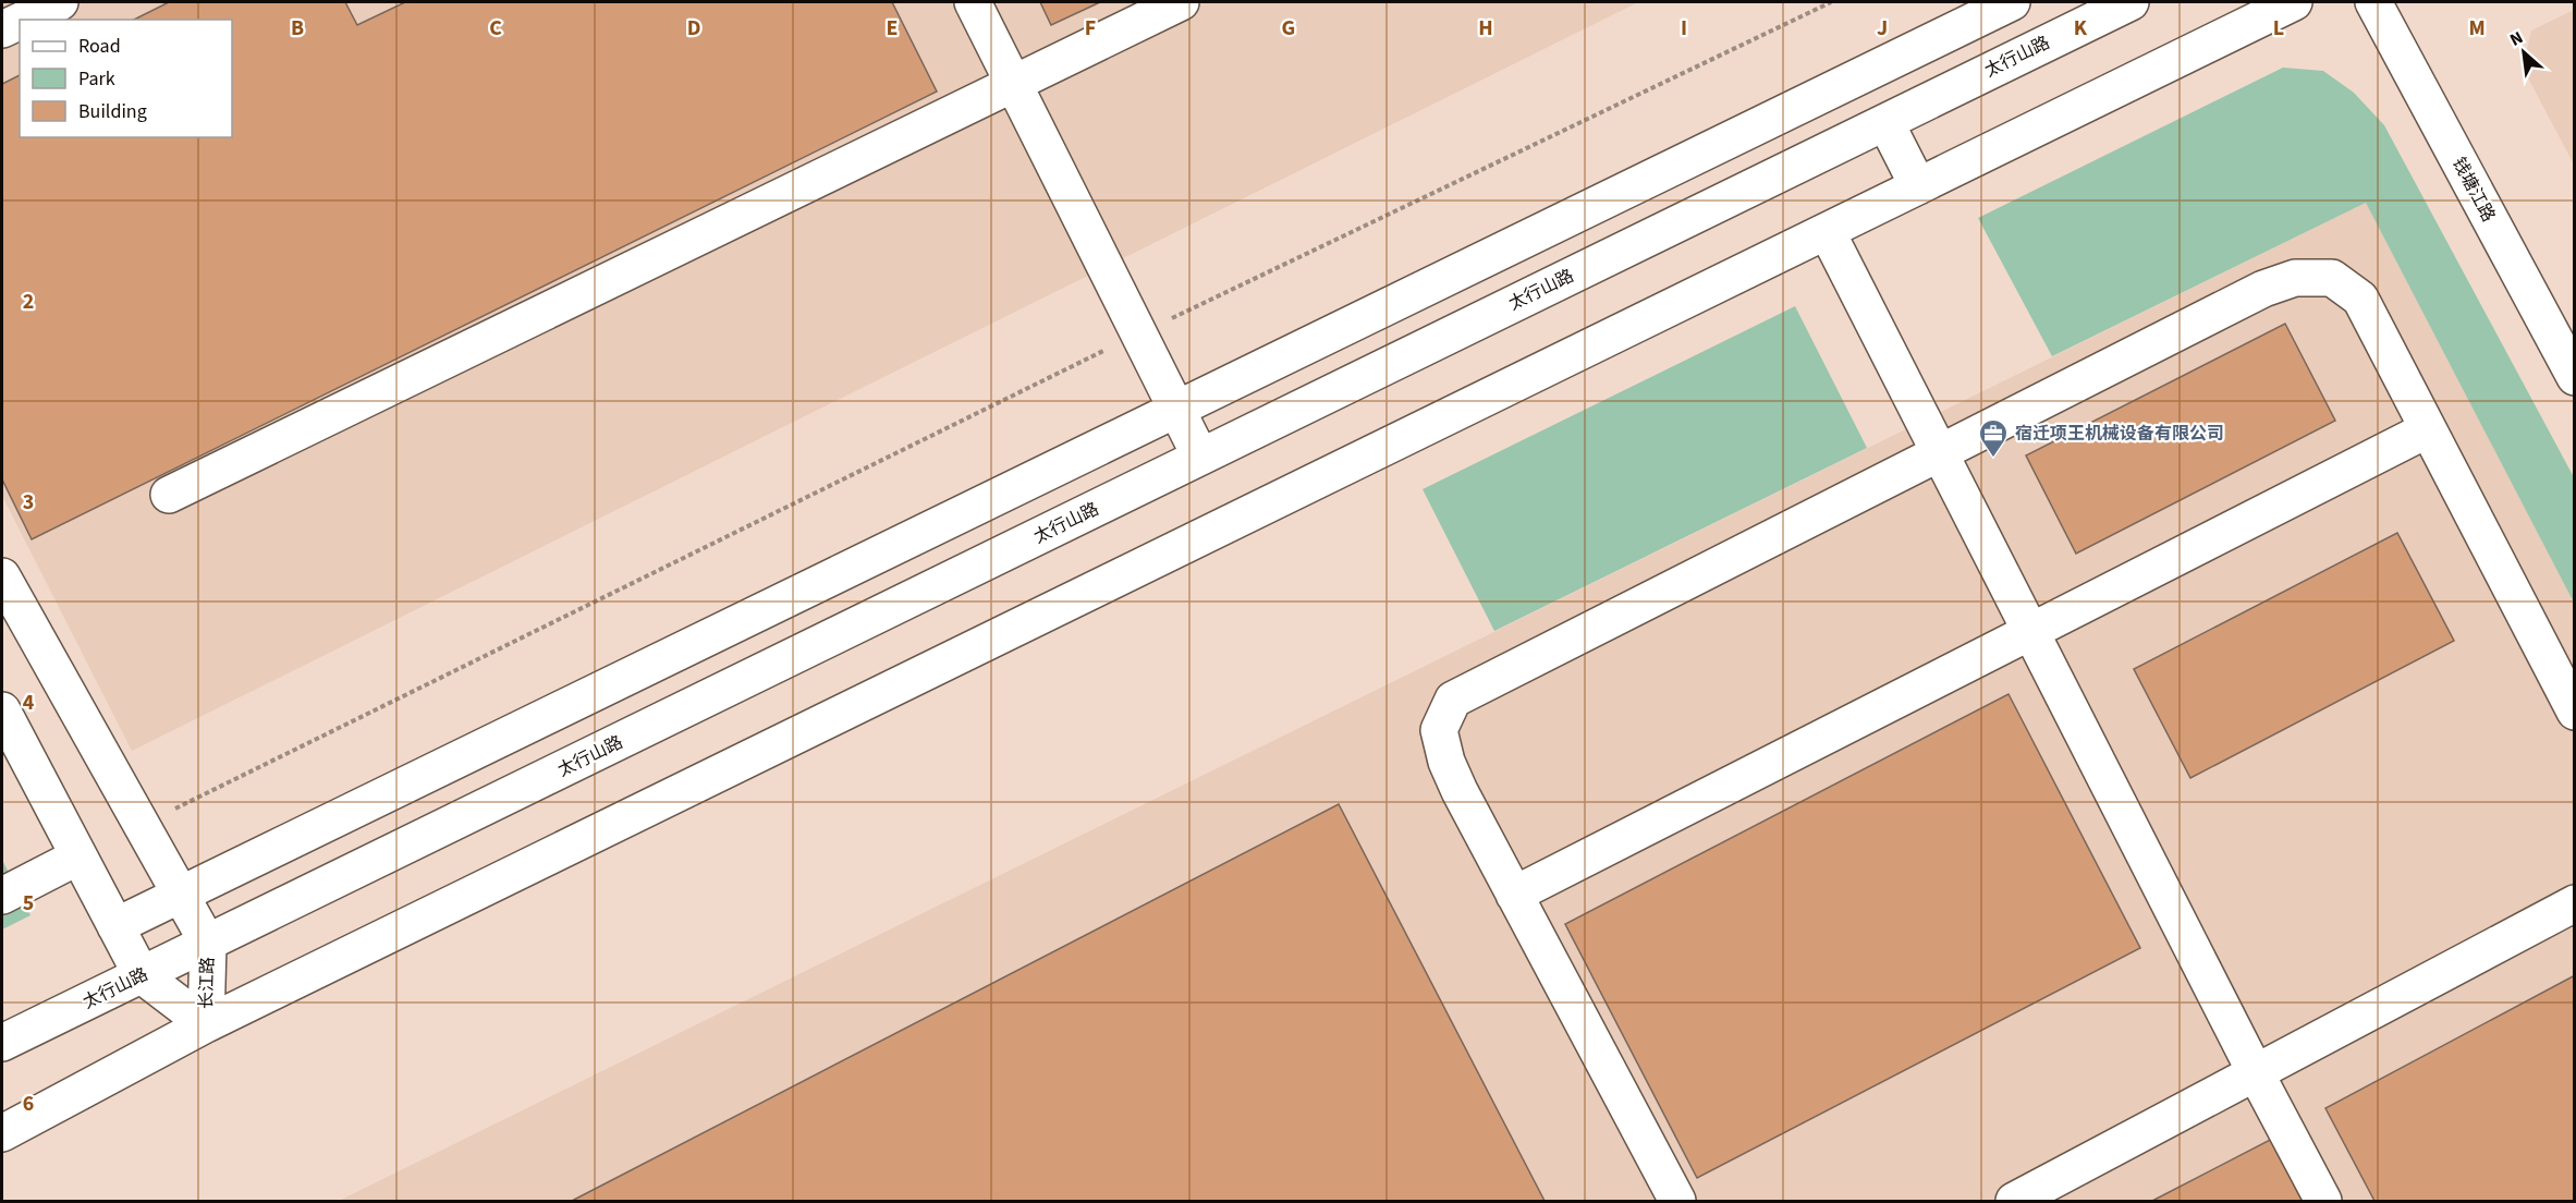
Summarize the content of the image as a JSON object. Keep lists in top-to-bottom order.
{
  "streets": {
    "street": ["太行山路", "钱塘江路", "长江路"]
  },
  "crossings": [
    ["太行山路", "长江路"]
  ],
  "places": {
    "office": ["宿迁项王机械设备有限公司"]
  },
  "legend": ["Road", "Park", "Building"],
  "north": "top left",
  "grid": {
    "columns": [
      "B",
      "C",
      "D",
      "E",
      "F",
      "G",
      "H",
      "I",
      "J",
      "K",
      "L",
      "M"
    ],
    "rows": [
      "2",
      "3",
      "4",
      "5",
      "6"
    ]
  }
}
